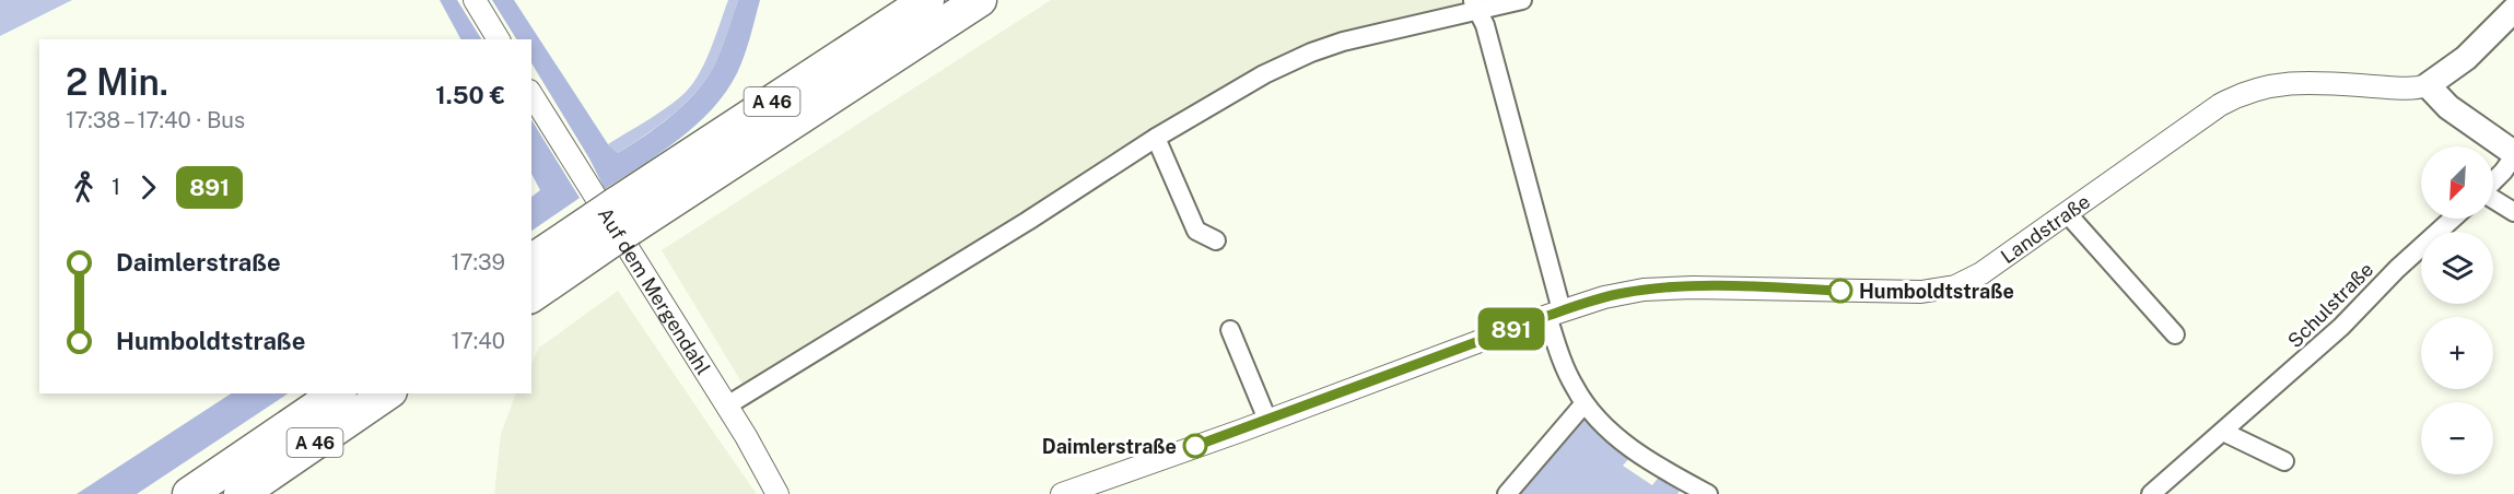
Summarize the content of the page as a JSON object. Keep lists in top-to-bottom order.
{
  "streets": {
    "highway": ["A 46"],
    "main road": ["Landstraße"],
    "street": ["Auf dem Mergendahl", "Schulstraße"]
  },
  "places": ["Humboldtstraße", "Daimlerstraße"],
  "lines": ["bus line 891"],
  "north": "bottom left",
  "page": {
    "on_map": "891",
    "heading": ["2 Min.", "17:38 – 17:40 · Bus", "1.50 €"],
    "map_buttons": ["+", "−"],
    "legs": ["1", "891"],
    "list": [
      {
        "name": "Daimlerstraße",
        "value": "17:39"
      },
      {
        "name": "Humboldtstraße",
        "value": "17:40"
      }
    ]
  }
}
